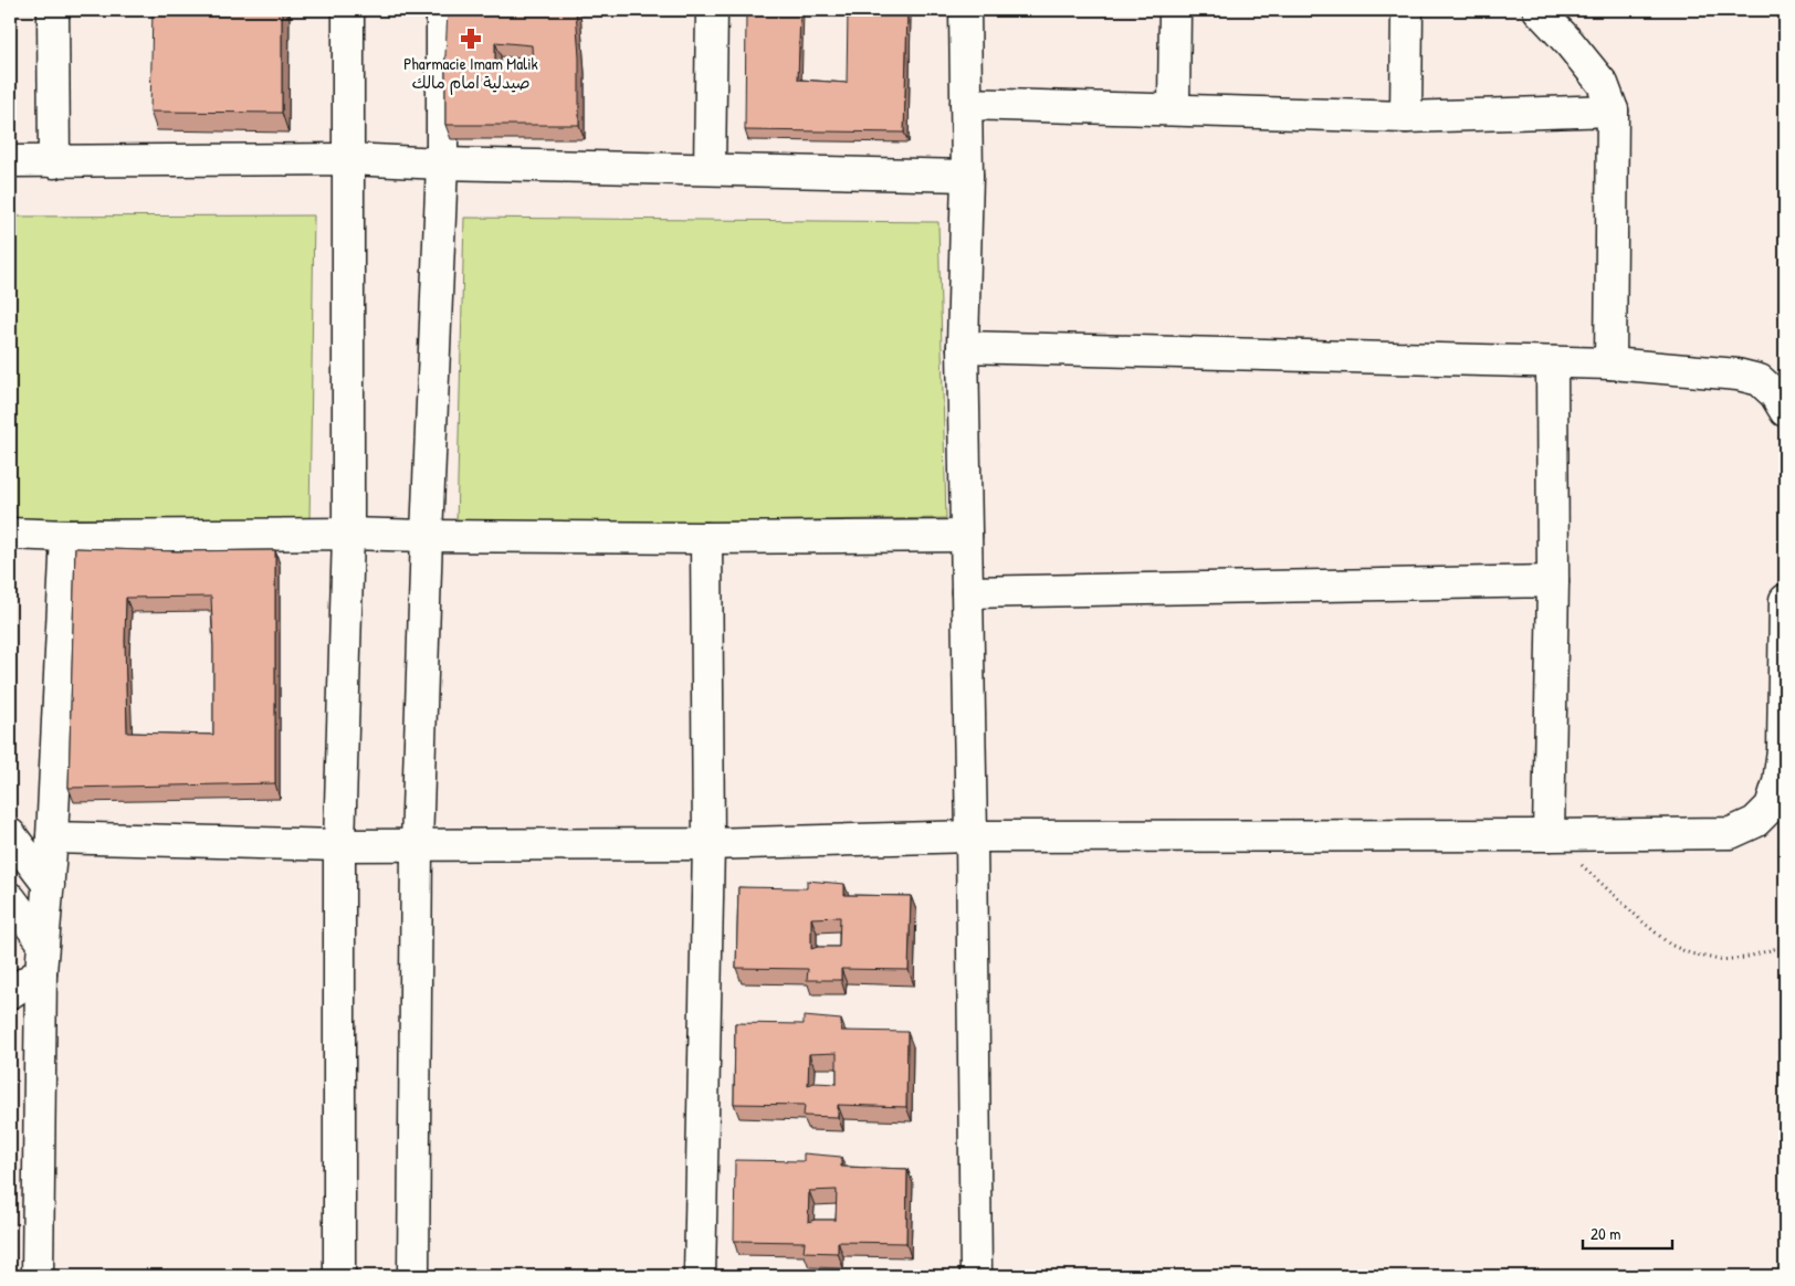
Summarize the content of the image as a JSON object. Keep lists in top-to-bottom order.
{
  "places": {
    "pharmacy": ["Pharmacie Imam Malik صيدلية امام مالك"]
  },
  "scale_bar": "20 m"
}
